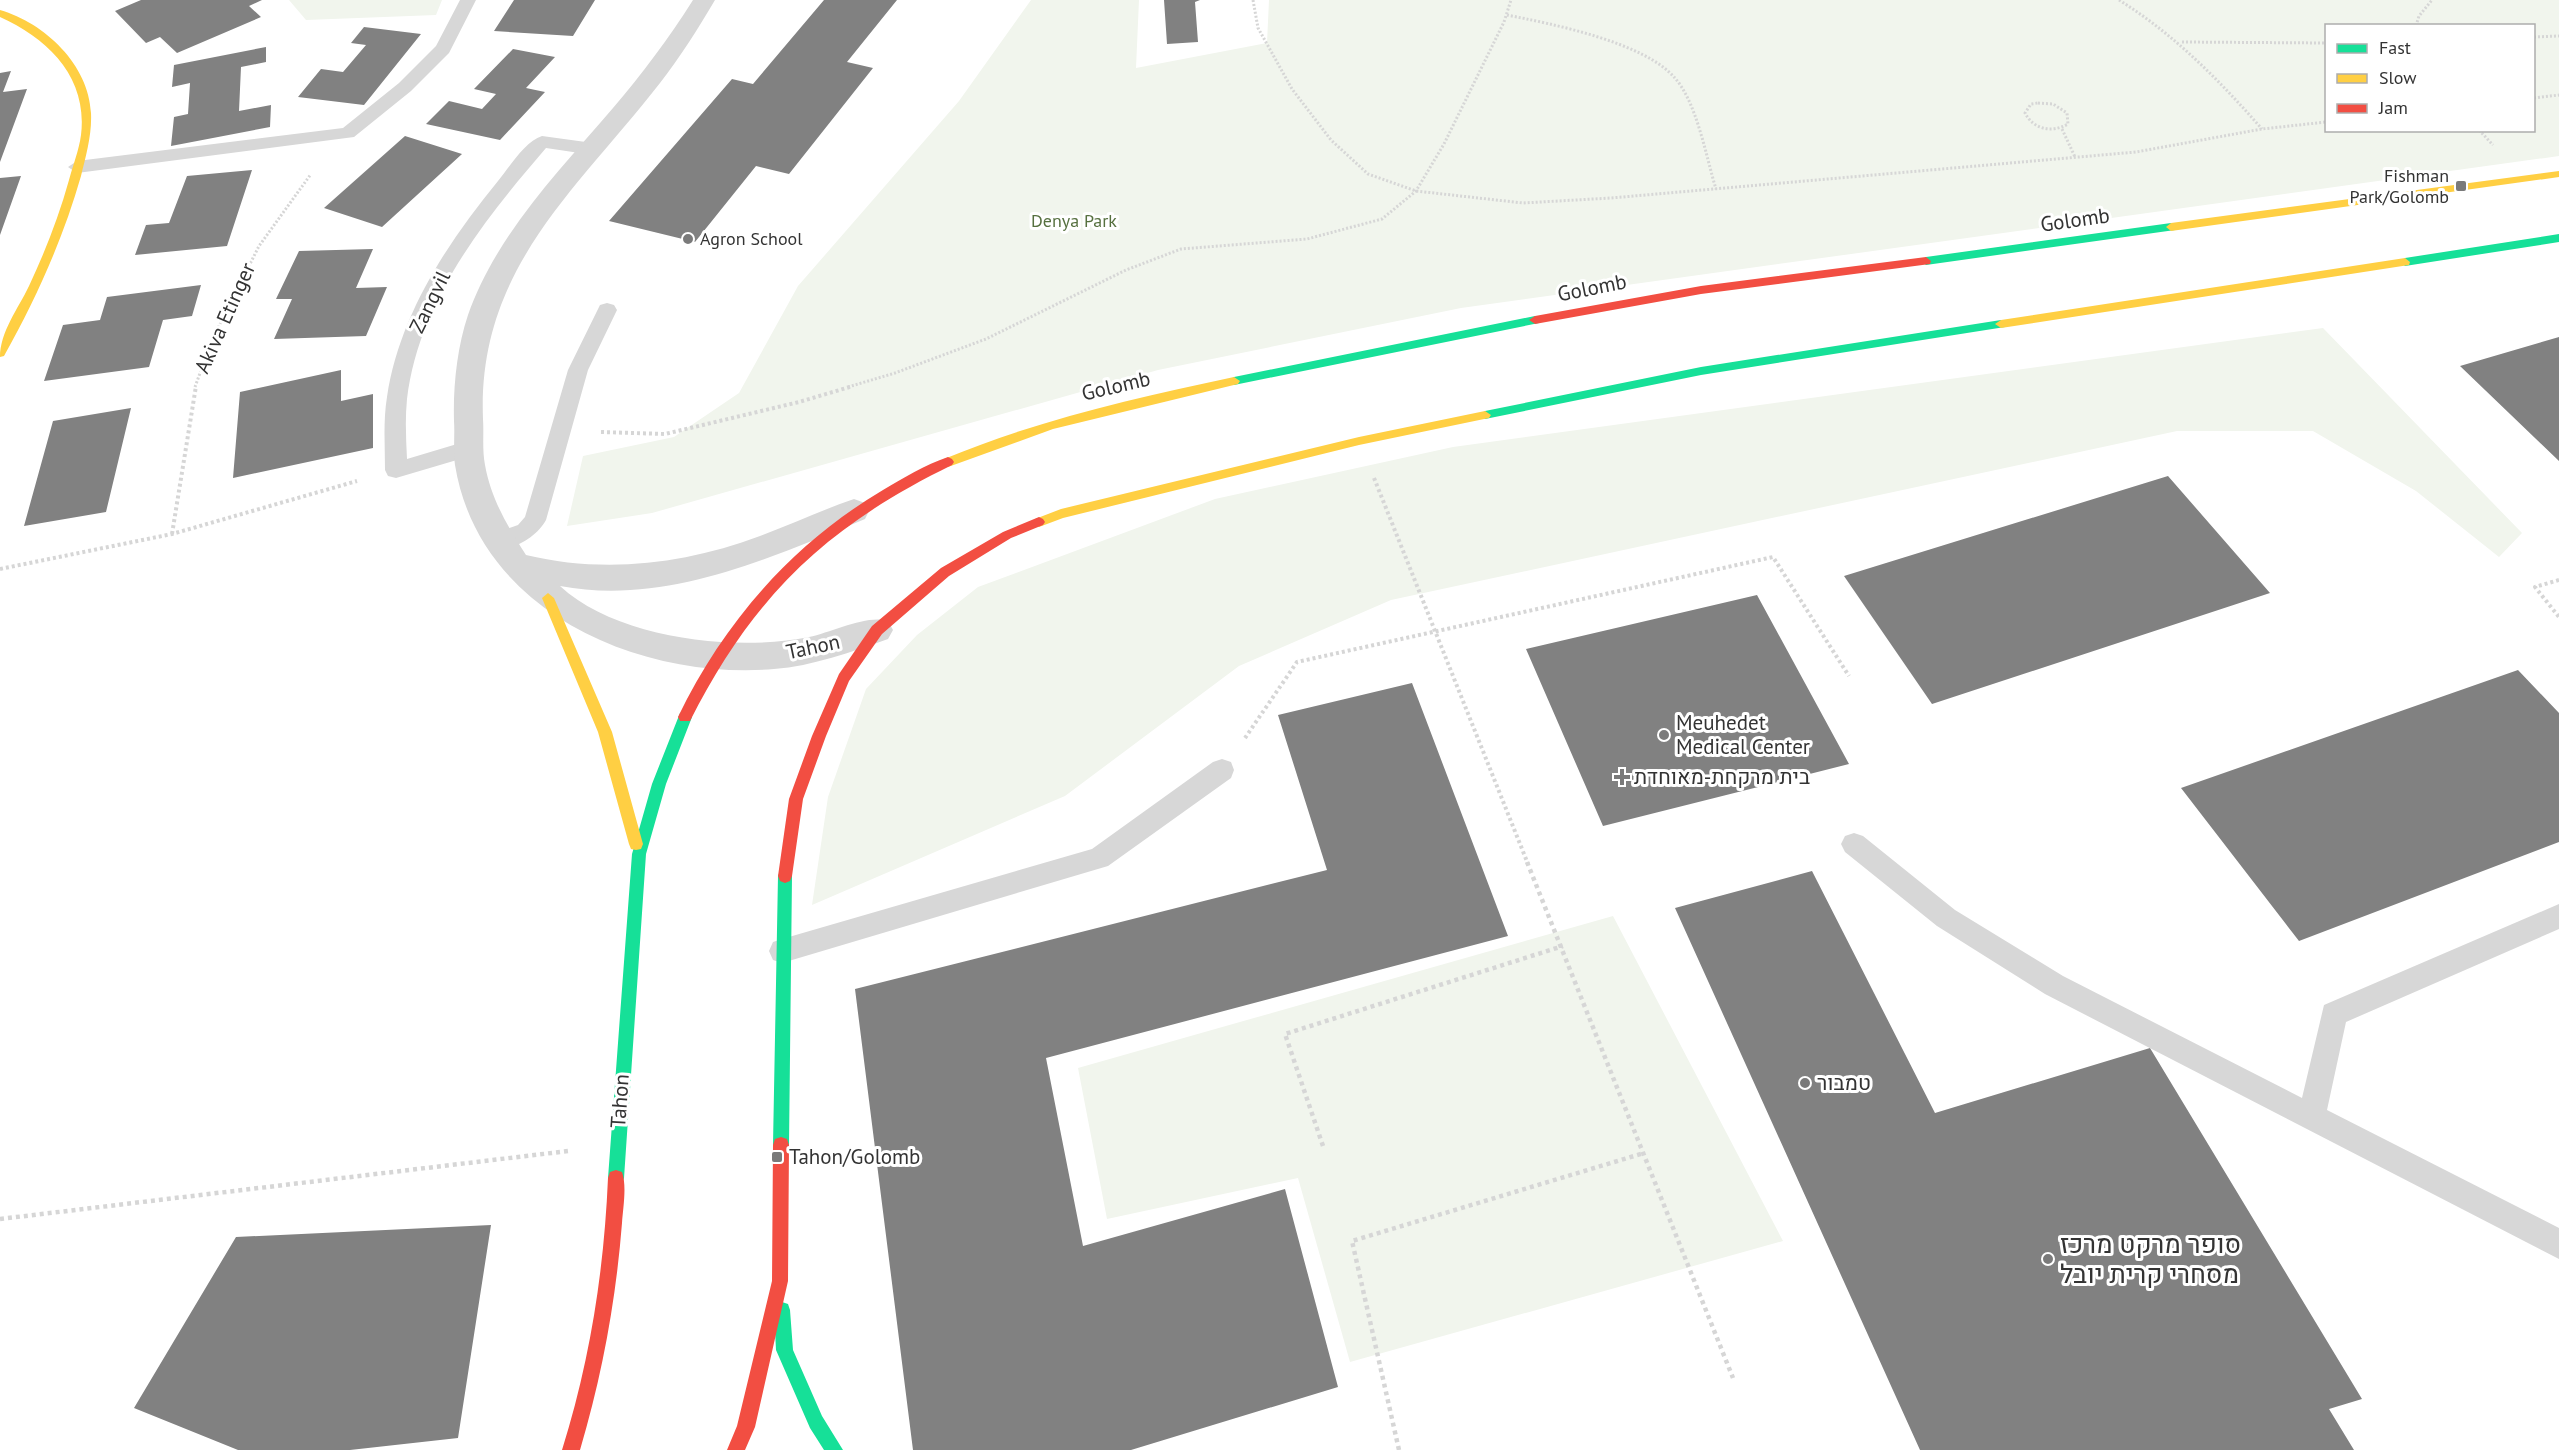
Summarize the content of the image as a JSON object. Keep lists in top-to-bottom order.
{
  "streets": {
    "main road": ["Golomb", "Tahon"],
    "lane": ["Zangvil"],
    "path": ["Akiva Etinger"]
  },
  "crossings": [
    ["Golomb", "Tahon"]
  ],
  "parks": ["Denya Park"],
  "places": {
    "transit": ["Fishman Park/Golomb", "Tahon/Golomb"],
    "other": [
      "Agron School",
      "Meuhedet Medical Center",
      "טמבור",
      "סופר מרקט מרכז מסחרי קרית יובל"
    ],
    "health": ["בית מרקחת-מאוחדת"]
  },
  "legend": ["Fast", "Slow", "Jam"]
}
